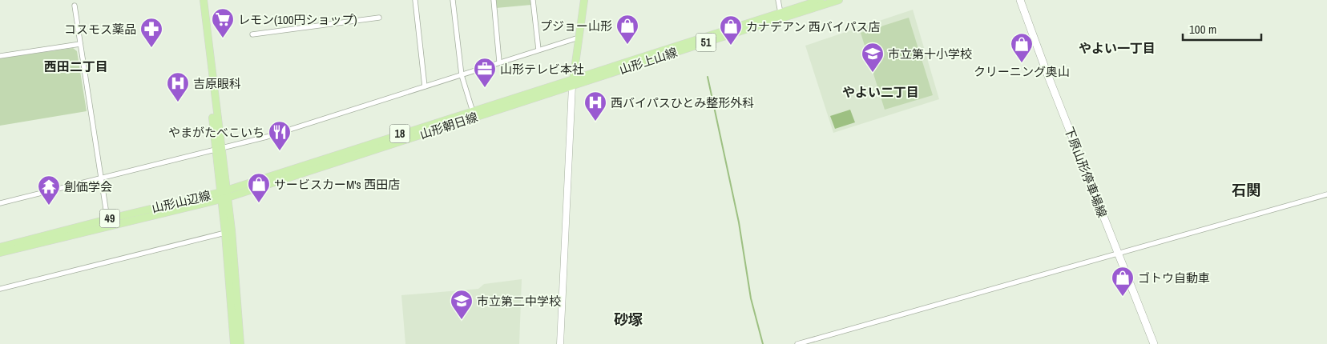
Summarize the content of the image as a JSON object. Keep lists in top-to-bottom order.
{
  "streets": {
    "main road": [
      "51",
      "山形上山線",
      "山形朝日線",
      "18",
      "下原山形停車場線",
      "山形山辺線",
      "49"
    ]
  },
  "crossings": [
    ["山形上山線", "山形朝日線"],
    ["山形朝日線", "山形山辺線"]
  ],
  "districts": [
    "やよい一丁目",
    "西田二丁目",
    "やよい二丁目",
    "石関",
    "砂塚"
  ],
  "places": {
    "supermarket": ["レモン(100円ショップ)"],
    "shop": [
      "プジョー山形",
      "カナデアン 西バイパス店",
      "クリーニング奥山",
      "サービスカーM's 西田店",
      "ゴトウ自動車"
    ],
    "pharmacy": ["コスモス薬品"],
    "school or university": ["市立第十小学校", "市立第二中学校"],
    "office": ["山形テレビ本社"],
    "hospital": ["吉原眼科", "西バイパスひとみ整形外科"],
    "restaurant": ["やまがたべこいち"],
    "temple": ["創価学会"]
  },
  "scale_bar": "100 m"
}
